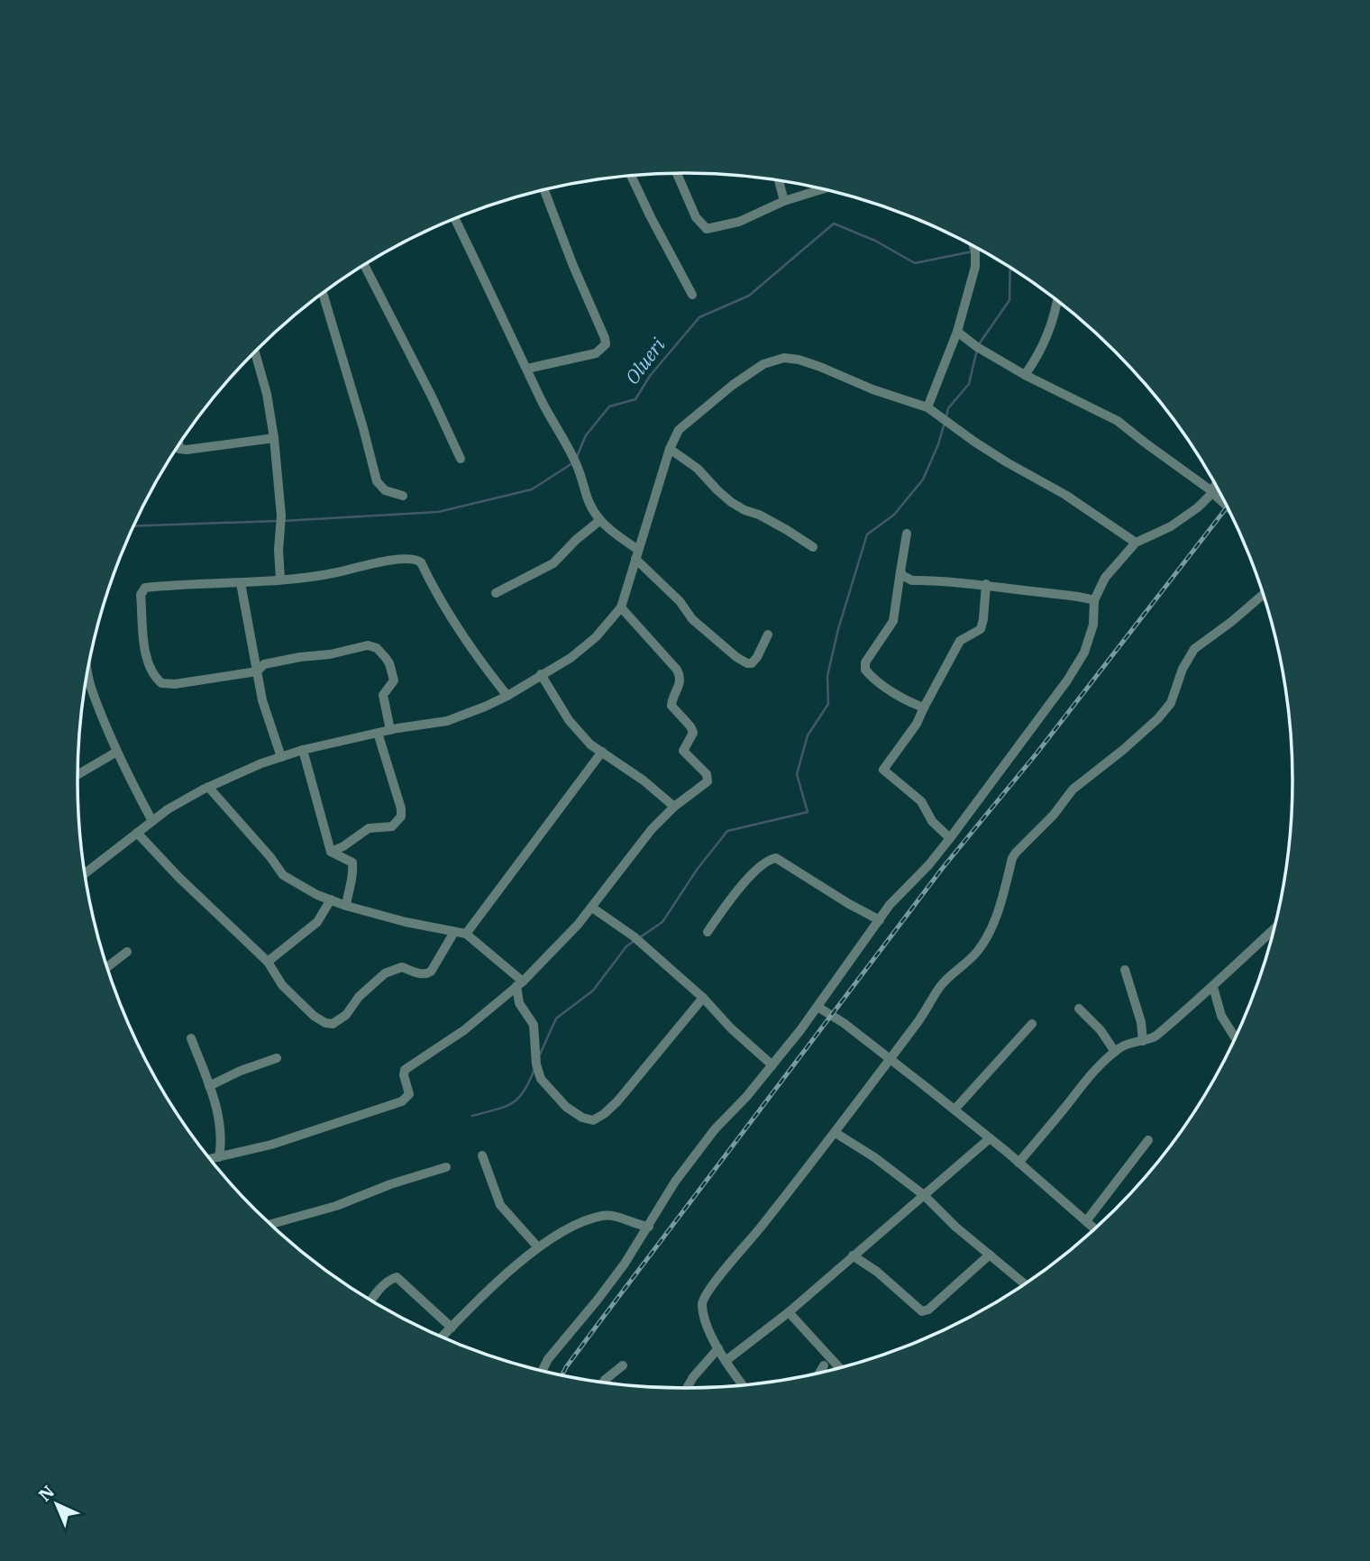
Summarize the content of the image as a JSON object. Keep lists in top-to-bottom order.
{
  "water": ["Olueri"],
  "north": "top left"
}
